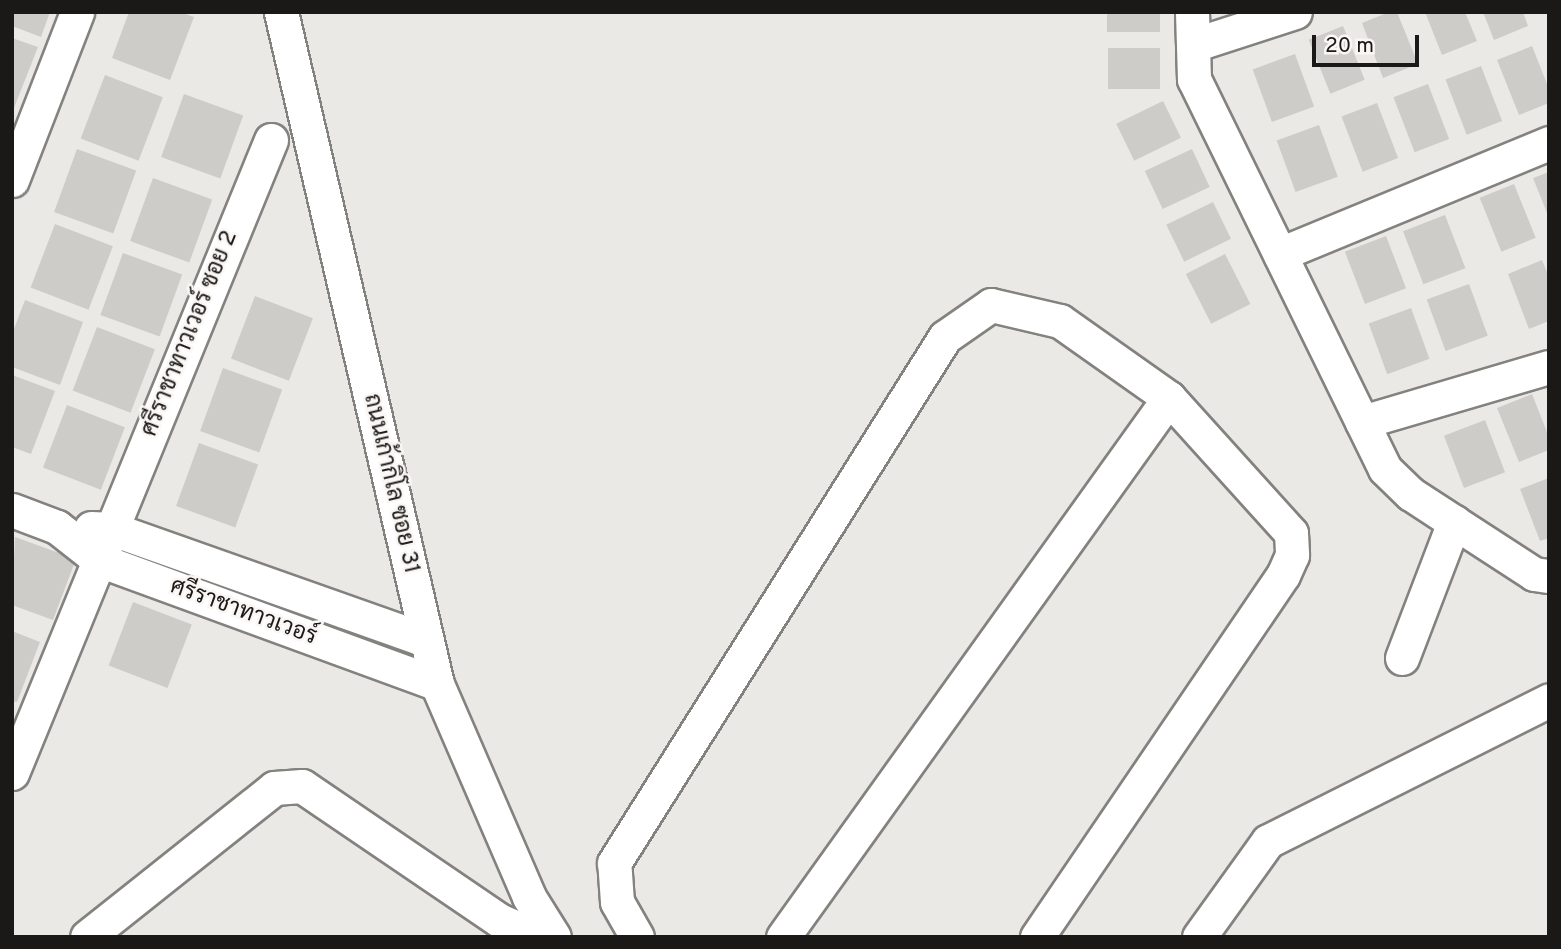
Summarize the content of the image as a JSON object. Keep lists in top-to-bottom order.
{
  "streets": {
    "street": ["ศรีราชาทาวเวอร์ ซอย 2", "ถนนเก้ากิโล ซอย 31", "ศรีราชาทาวเวอร์"]
  },
  "crossings": [
    ["ศรีราชาทาวเวอร์ ซอย 2", "ศรีราชาทาวเวอร์"],
    ["ถนนเก้ากิโล ซอย 31", "ศรีราชาทาวเวอร์"]
  ],
  "scale_bar": "20 m"
}
